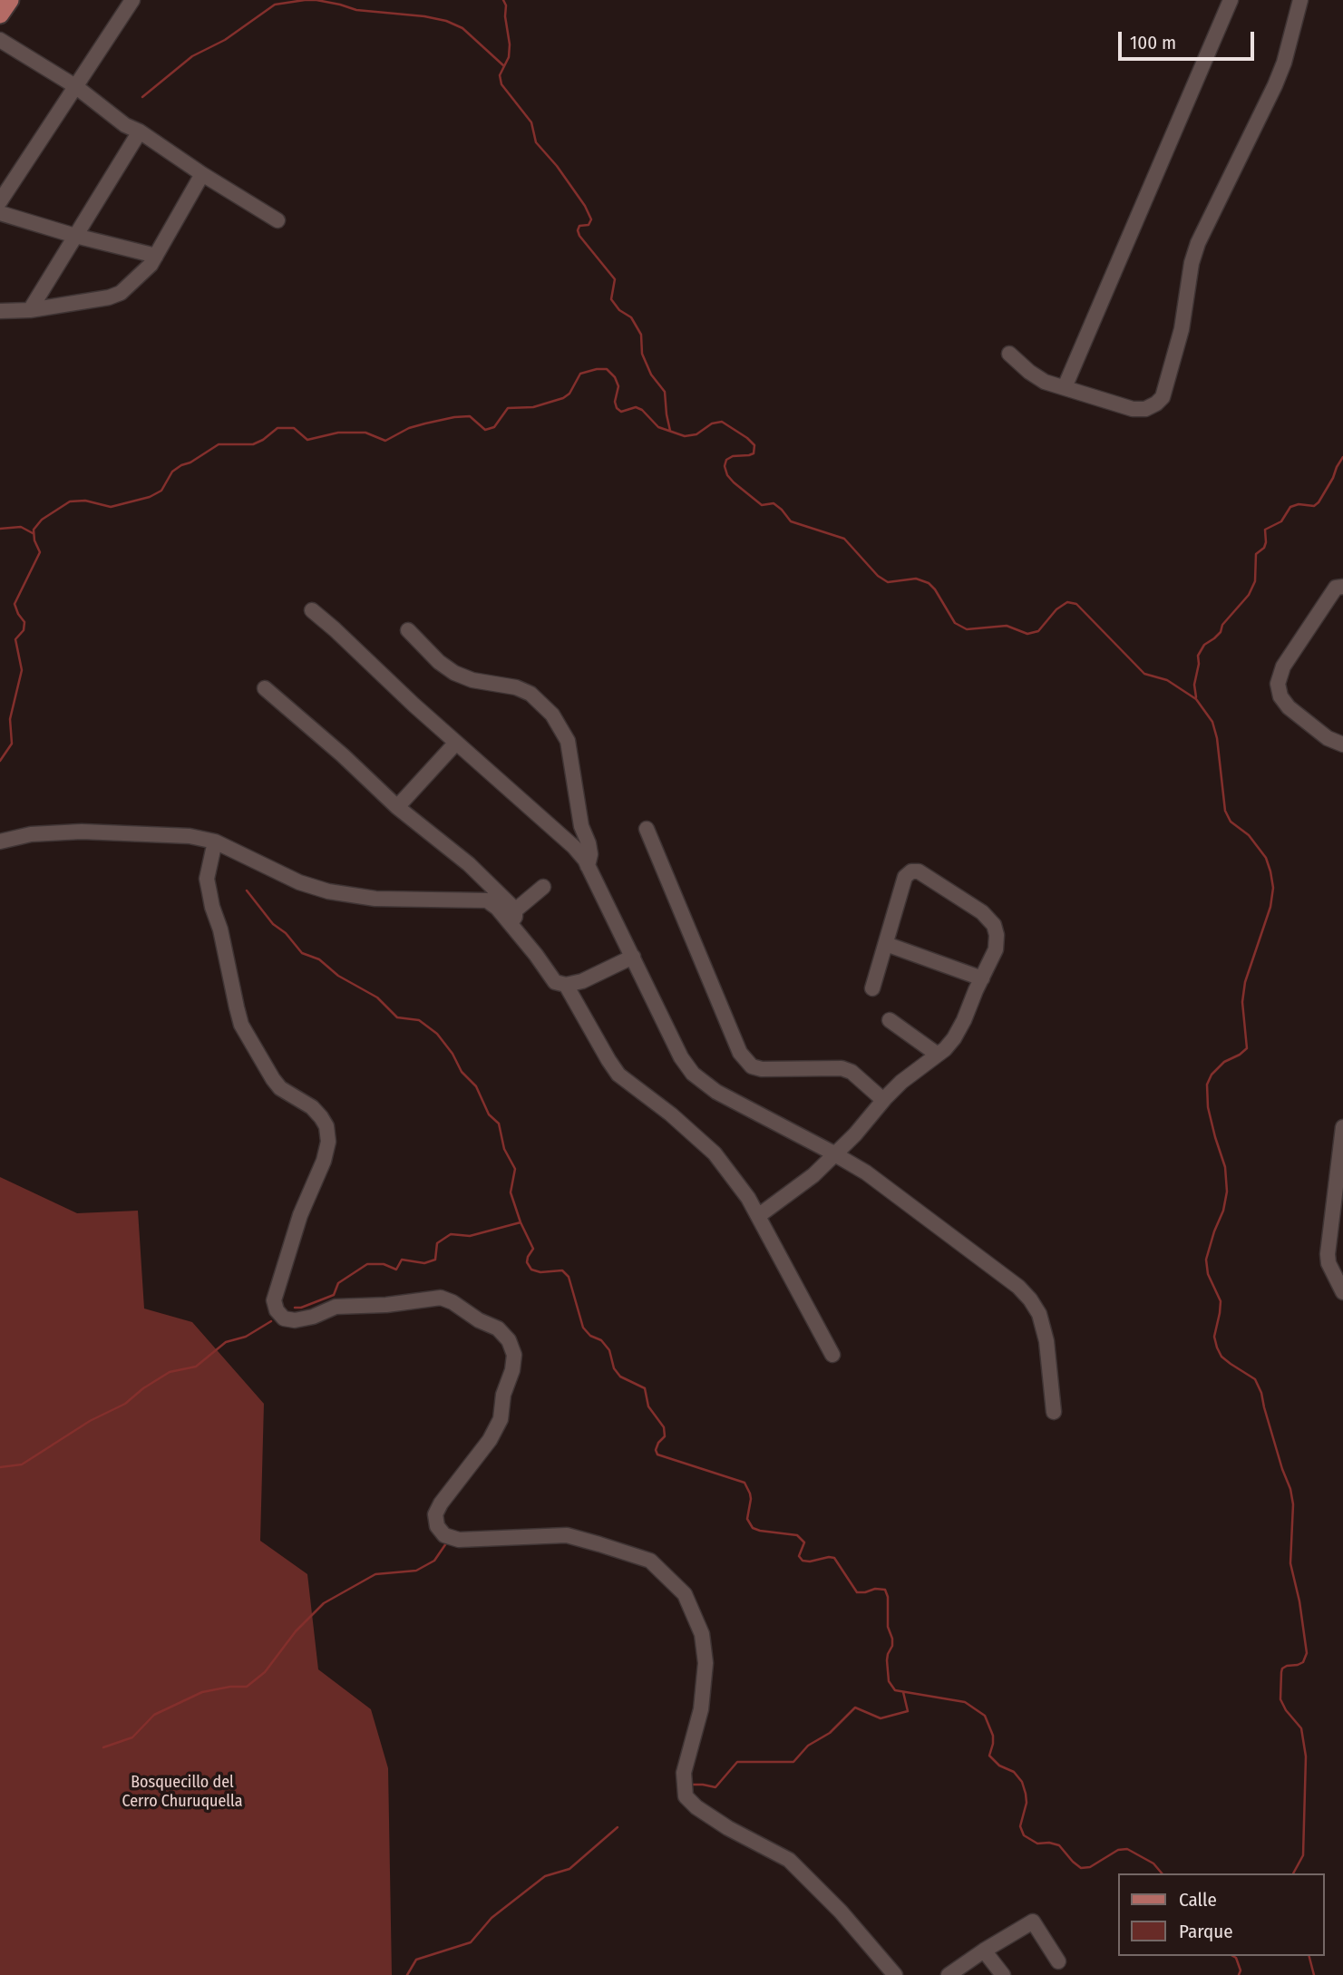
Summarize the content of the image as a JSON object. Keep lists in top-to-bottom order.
{
  "parks": ["Bosquecillo del Cerro Churuquella"],
  "legend": ["Calle", "Parque"],
  "scale_bar": "100 m"
}
